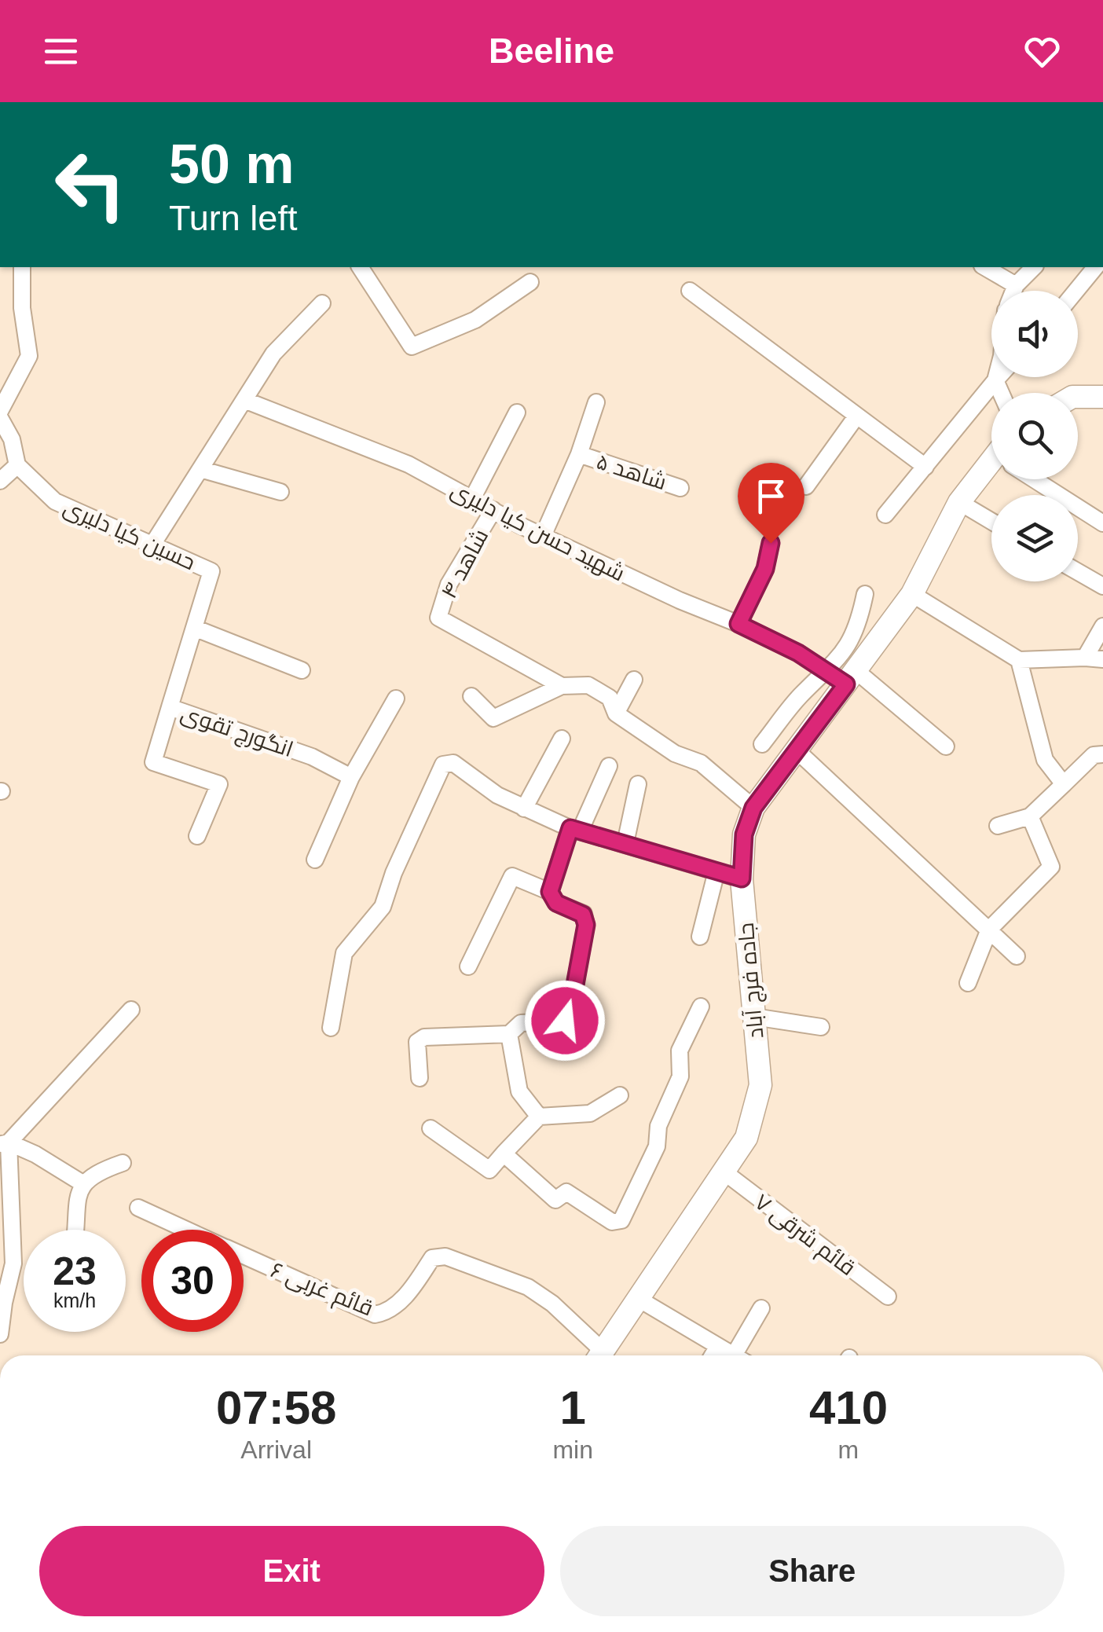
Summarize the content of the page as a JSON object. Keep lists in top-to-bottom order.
{
  "streets": {
    "street": [
      "شاهد ۵",
      "شهید حسن کیا دلیری",
      "حسین کیا دلیری",
      "شاهد ۴",
      "انگورج تقوی",
      "جاده فرج آباد",
      "قائم شرقی ۷",
      "قائم غربی ۶"
    ]
  },
  "crossings": [
    ["شاهد ۵", "شهید حسن کیا دلیری"],
    ["شهید حسن کیا دلیری", "شاهد ۴"],
    ["شهید حسن کیا دلیری", "جاده فرج آباد"],
    ["حسین کیا دلیری", "انگورج تقوی"],
    ["جاده فرج آباد", "قائم شرقی ۷"]
  ],
  "page": {
    "header": "Beeline",
    "turn": ["50 m", "Turn left"],
    "speed": "23 km/h",
    "limit": "30",
    "eta": [
      "07:58",
      "Arrival",
      "1",
      "min",
      "410",
      "m"
    ],
    "buttons": ["Exit", "Share"]
  }
}
